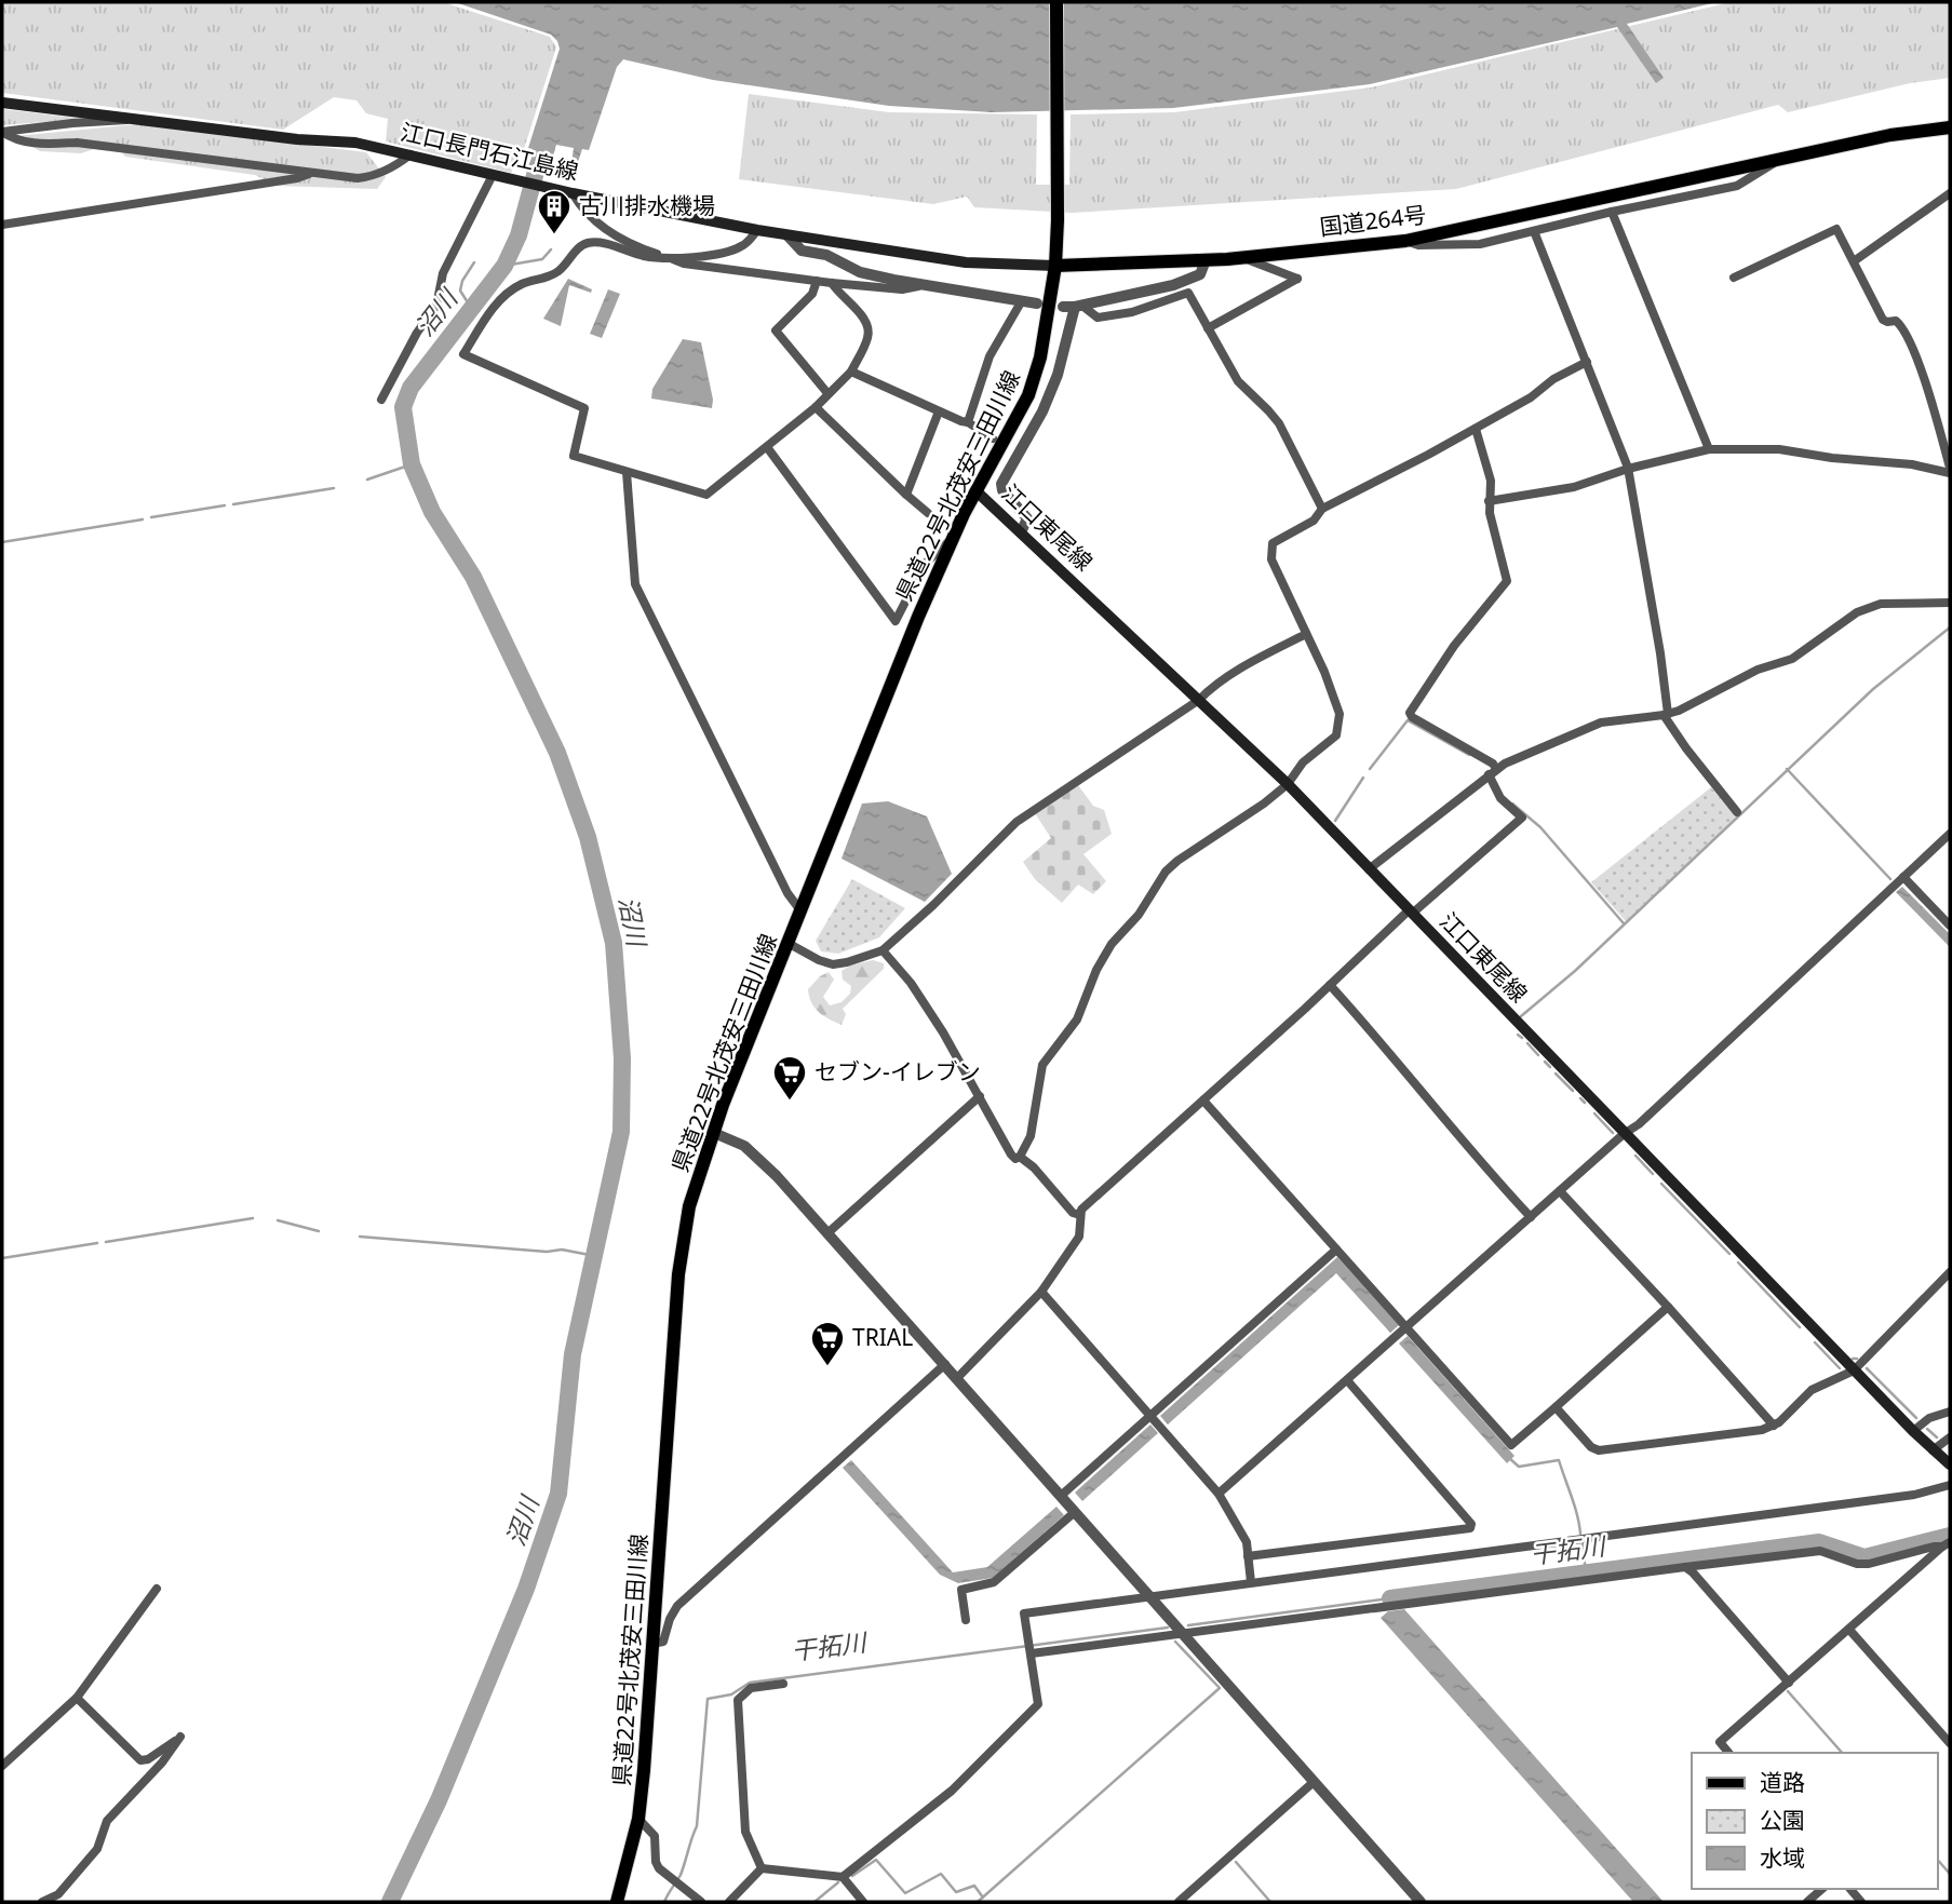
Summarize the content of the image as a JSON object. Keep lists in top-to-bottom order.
{
  "streets": {
    "main road": [
      "江口長門石江島線",
      "国道264号",
      "県道22号北茂安三田川線",
      "江口東尾線"
    ]
  },
  "crossings": [
    ["江口長門石江島線", "国道264号"],
    ["江口長門石江島線", "県道22号北茂安三田川線"],
    ["国道264号", "県道22号北茂安三田川線"],
    ["県道22号北茂安三田川線", "江口東尾線"]
  ],
  "water": ["沼川", "干拓川"],
  "places": {
    "building": ["古川排水機場"],
    "supermarket": ["セブン-イレブン", "TRIAL"]
  },
  "legend": ["道路", "公園", "水域"]
}
